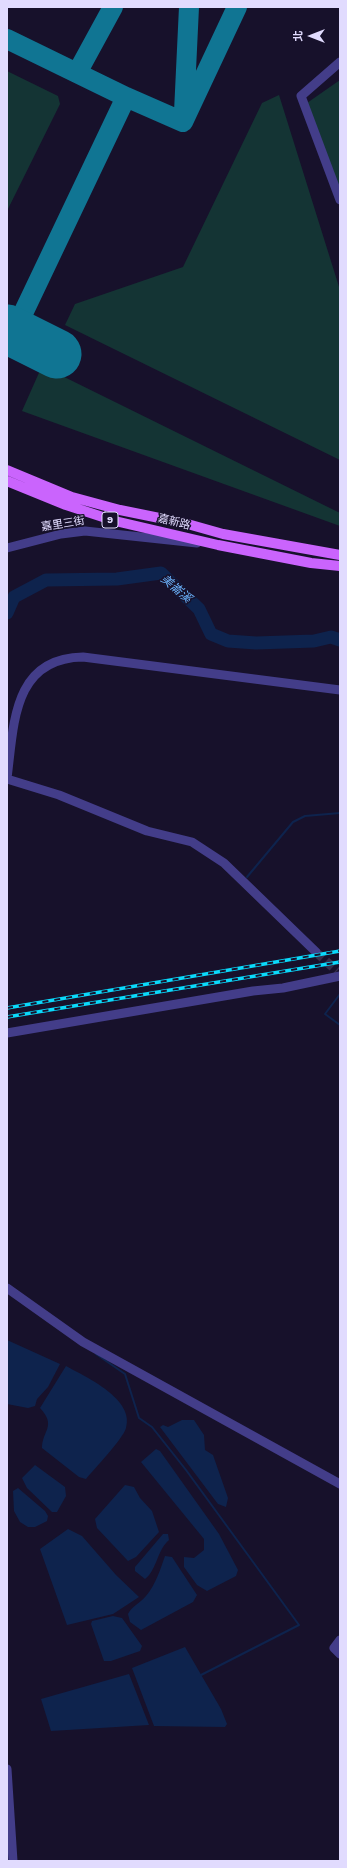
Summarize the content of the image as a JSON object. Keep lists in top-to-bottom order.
{
  "streets": {
    "main road": ["9", "嘉新路"],
    "street": ["嘉里三街"]
  },
  "crossings": [
    ["嘉新路", "嘉里三街"]
  ],
  "water": ["美崙溪"],
  "north": "left"
}
